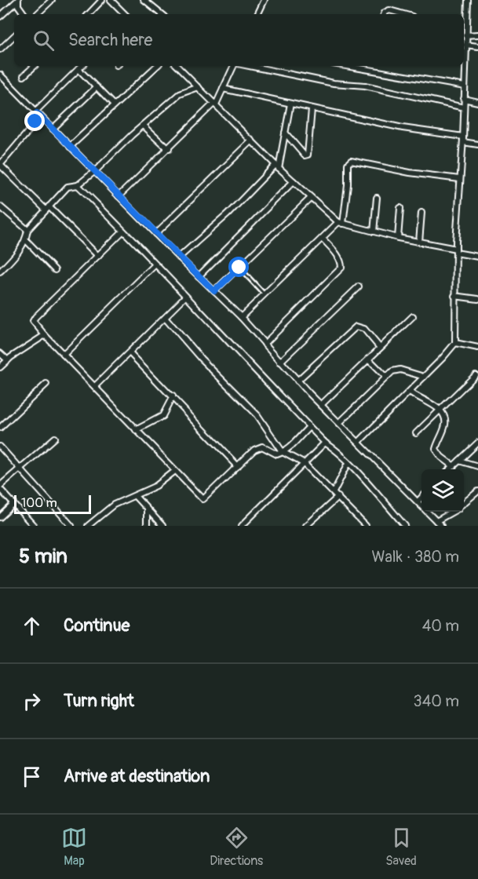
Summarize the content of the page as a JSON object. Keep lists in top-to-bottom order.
{
  "scale_bar": "100 m",
  "page": {
    "search": "Search here",
    "scale": "100 m",
    "heading": ["5 min", "Walk · 380 m"],
    "list": [
      ["Continue", "40 m"],
      ["Turn right", "340 m"],
      "Arrive at destination"
    ],
    "nav": ["Map", "Directions", "Saved"]
  }
}
